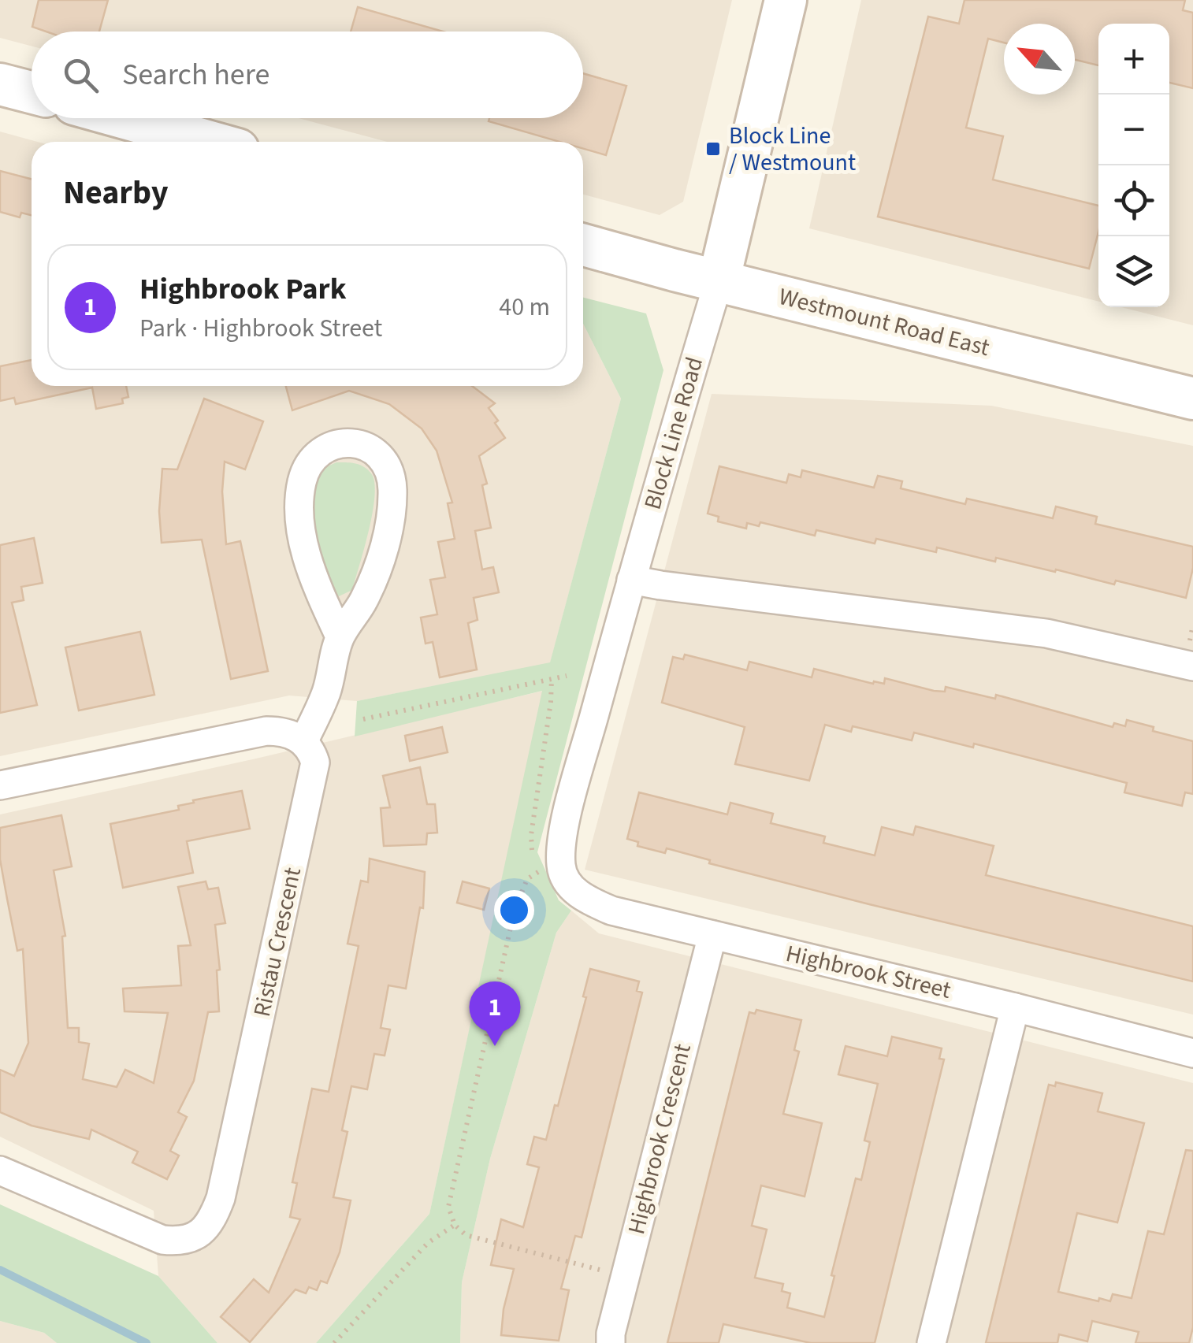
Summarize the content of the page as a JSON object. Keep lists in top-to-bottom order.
{
  "streets": {
    "main road": ["Westmount Road East", "Block Line Road"],
    "street": ["Ristau Crescent", "Highbrook Street", "Highbrook Crescent"]
  },
  "crossings": [
    ["Westmount Road East", "Block Line Road"],
    ["Block Line Road", "Highbrook Street"],
    ["Highbrook Street", "Highbrook Crescent"]
  ],
  "places": {
    "transit": ["Block Line / Westmount"]
  },
  "north": "top left",
  "page": {
    "map_buttons": ["+", "−"],
    "search": "Search here",
    "heading": "Nearby",
    "list": [
      {
        "mark": "1",
        "name": "Highbrook Park",
        "note": "Park · Highbrook Street",
        "value": "40 m"
      }
    ],
    "pins": "1"
  }
}
